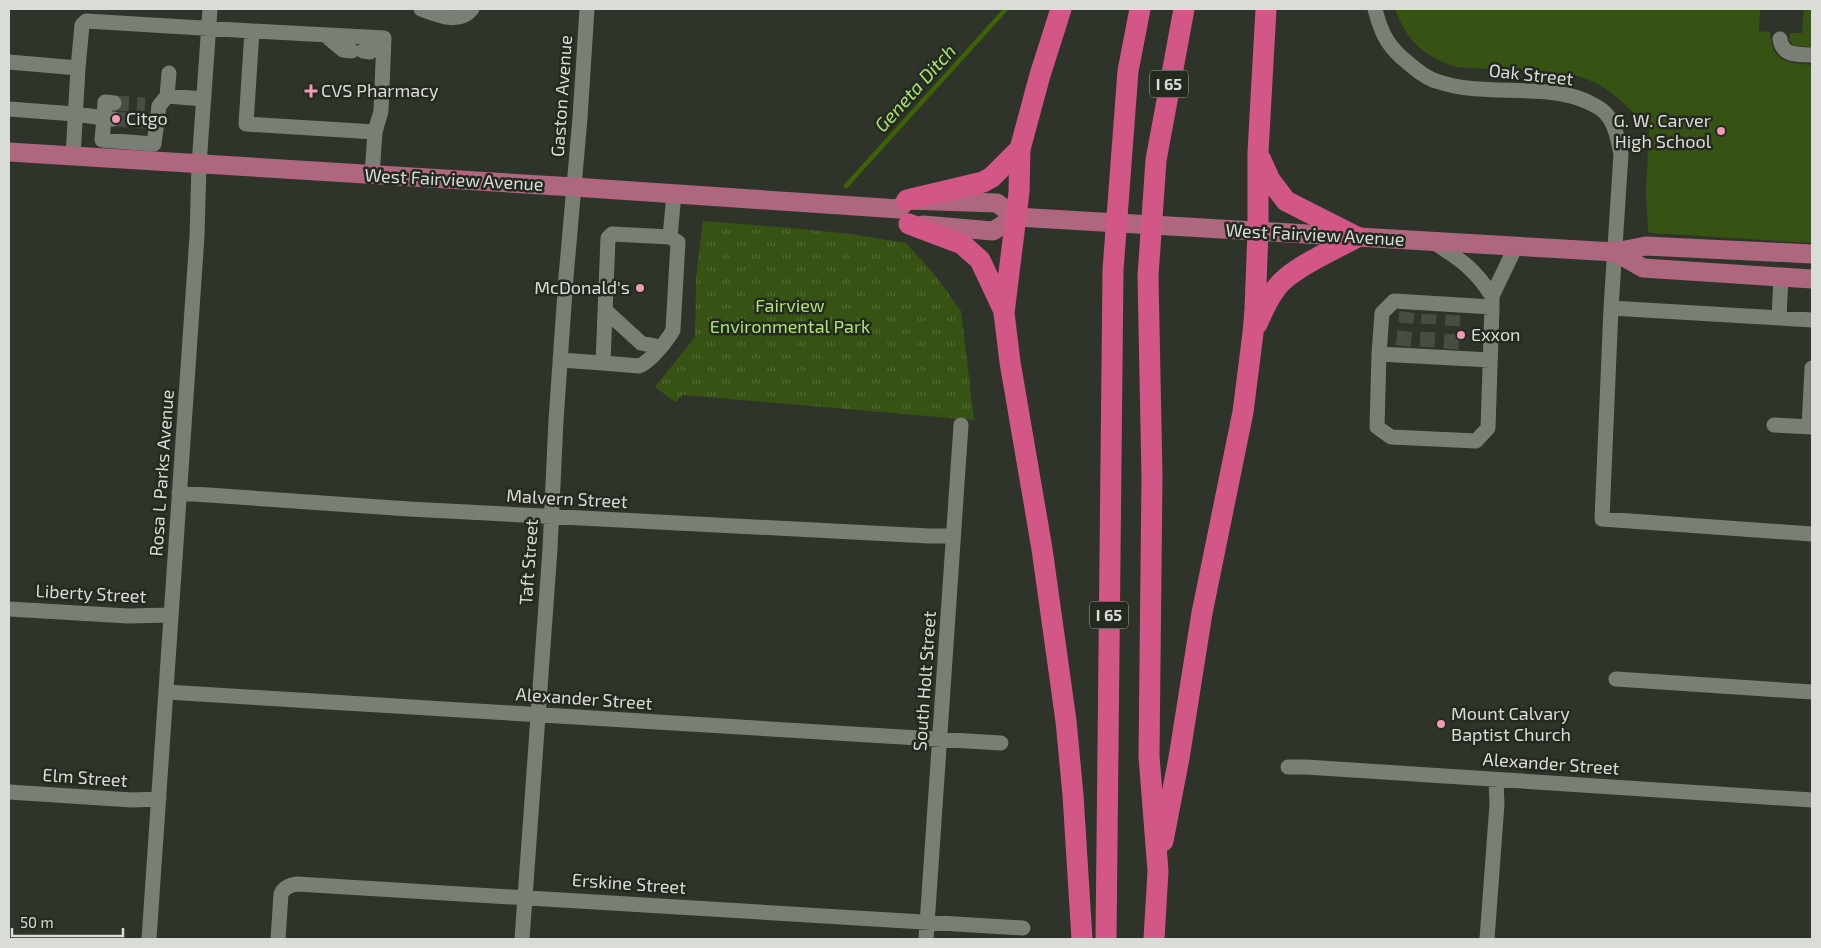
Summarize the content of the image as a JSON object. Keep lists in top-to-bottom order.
{
  "streets": {
    "highway": ["I 65"],
    "main road": ["West Fairview Avenue"],
    "street": [
      "Oak Street",
      "Gaston Avenue",
      "Rosa L Parks Avenue",
      "Malvern Street",
      "Taft Street",
      "Liberty Street",
      "South Holt Street",
      "Alexander Street",
      "Elm Street",
      "Erskine Street"
    ]
  },
  "crossings": [
    ["Oak Street", "West Fairview Avenue"],
    ["Gaston Avenue", "West Fairview Avenue"],
    ["Gaston Avenue", "Taft Street"],
    ["West Fairview Avenue", "Rosa L Parks Avenue"],
    ["West Fairview Avenue", "Taft Street"],
    ["Rosa L Parks Avenue", "Malvern Street"],
    ["Rosa L Parks Avenue", "Liberty Street"],
    ["Rosa L Parks Avenue", "Alexander Street"],
    ["Rosa L Parks Avenue", "Elm Street"],
    ["Malvern Street", "Taft Street"],
    ["Malvern Street", "South Holt Street"],
    ["Taft Street", "Alexander Street"],
    ["Taft Street", "Erskine Street"],
    ["South Holt Street", "Alexander Street"],
    ["South Holt Street", "Erskine Street"]
  ],
  "water": ["Geneta Ditch"],
  "parks": ["Fairview Environmental Park"],
  "places": {
    "health": ["CVS Pharmacy"],
    "other": [
      "Citgo",
      "G. W. Carver High School",
      "McDonald's",
      "Exxon",
      "Mount Calvary Baptist Church"
    ]
  },
  "scale_bar": "50 m"
}
